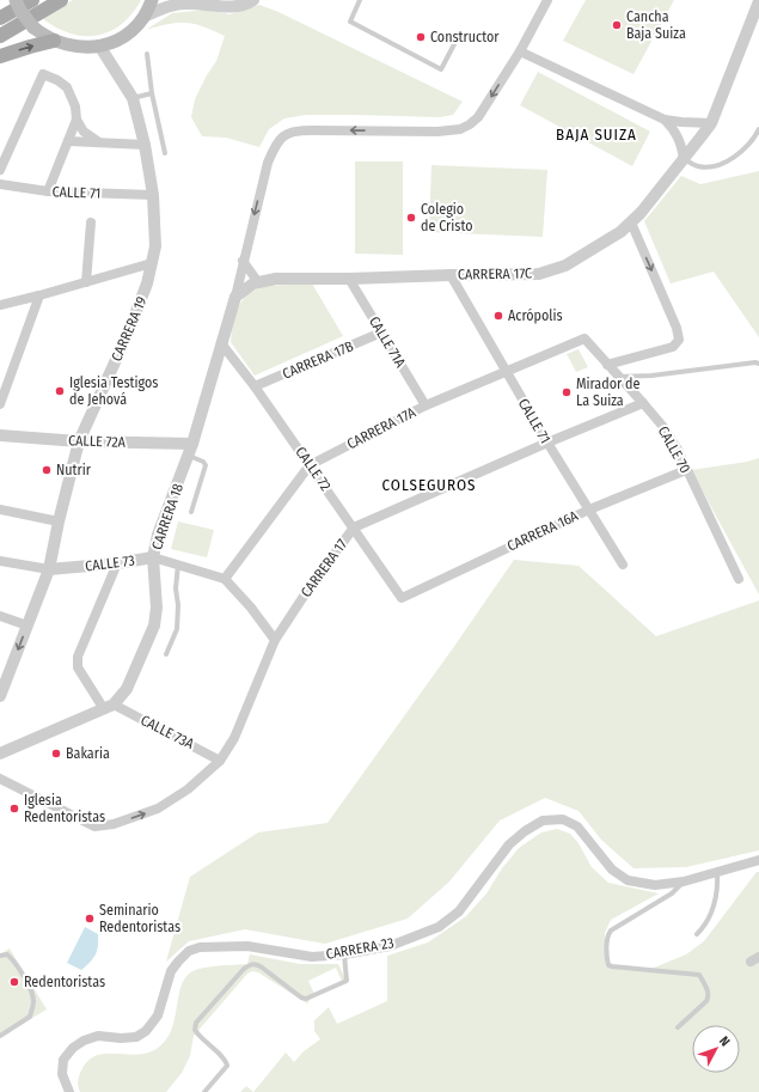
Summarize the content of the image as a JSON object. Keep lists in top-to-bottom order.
{
  "streets": {
    "street": [
      "CALLE 71",
      "CARRERA 17C",
      "CARRERA 19",
      "CALLE 71A",
      "CARRERA 17B",
      "CARRERA 17A",
      "CALLE 72A",
      "CALLE 70",
      "CALLE 72",
      "CARRERA 18",
      "CARRERA 16A",
      "CALLE 73",
      "CARRERA 17",
      "CALLE 73A",
      "CARRERA 23"
    ]
  },
  "crossings": [
    ["CALLE 71", "CARRERA 17C"],
    ["CALLE 71", "CARRERA 19"],
    ["CALLE 71", "CARRERA 17A"],
    ["CALLE 71", "CARRERA 16A"],
    ["CALLE 71", "CARRERA 17"],
    ["CARRERA 17C", "CALLE 71A"],
    ["CARRERA 17C", "CARRERA 18"],
    ["CARRERA 19", "CALLE 72A"],
    ["CARRERA 19", "CALLE 73"],
    ["CALLE 71A", "CARRERA 17B"],
    ["CALLE 71A", "CARRERA 17A"],
    ["CARRERA 17B", "CALLE 72"],
    ["CARRERA 17A", "CALLE 70"],
    ["CARRERA 17A", "CALLE 72"],
    ["CARRERA 17A", "CALLE 73"],
    ["CALLE 72A", "CARRERA 18"],
    ["CALLE 70", "CARRERA 16A"],
    ["CALLE 70", "CARRERA 17"],
    ["CALLE 72", "CARRERA 18"],
    ["CALLE 72", "CARRERA 16A"],
    ["CALLE 72", "CARRERA 17"],
    ["CARRERA 18", "CALLE 73"],
    ["CARRERA 18", "CALLE 73A"],
    ["CARRERA 17", "CALLE 73A"]
  ],
  "one_way": ["CARRERA 18"],
  "districts": ["BAJA SUIZA", "COLSEGUROS"],
  "places": [
    "Cancha Baja Suiza",
    "Constructor",
    "Colegio de Cristo",
    "Acrópolis",
    "Iglesia Testigos de Jehová",
    "Mirador de La Suiza",
    "Nutrir",
    "Bakaria",
    "Iglesia Redentoristas",
    "Seminario Redentoristas",
    "Redentoristas"
  ],
  "north": "top right"
}
